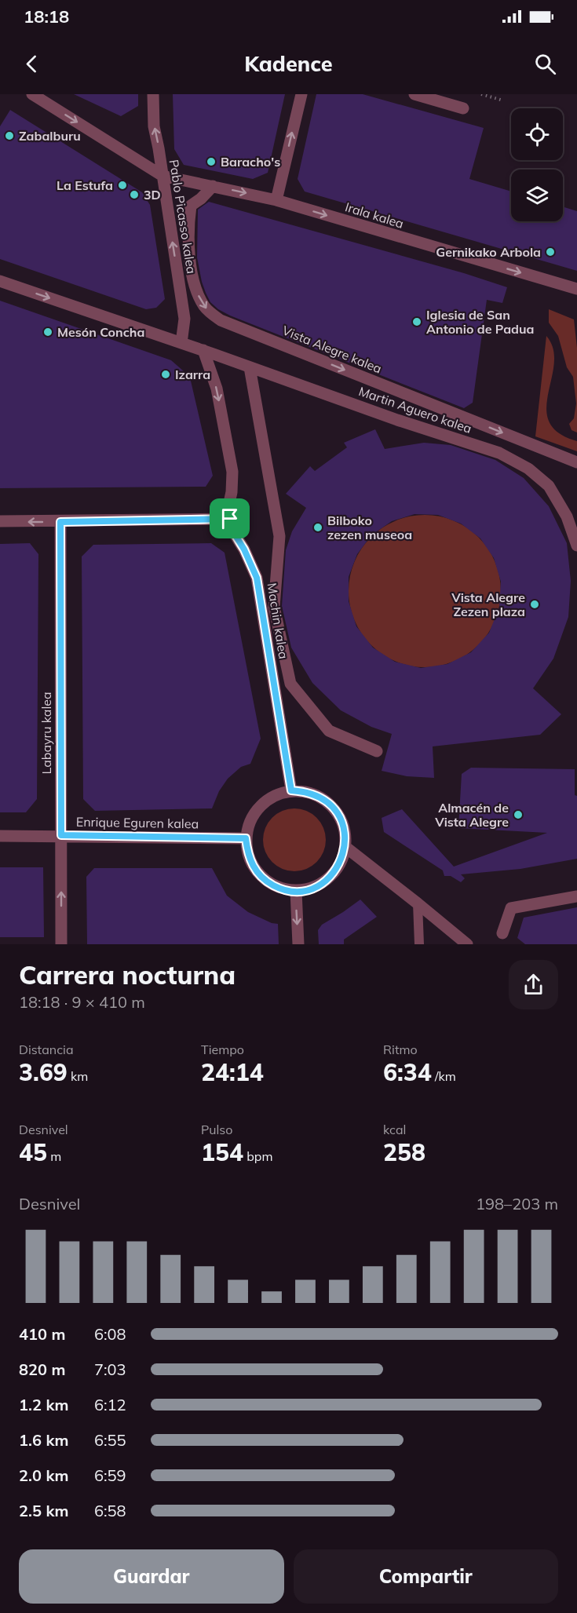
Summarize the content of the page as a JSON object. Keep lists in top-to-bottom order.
{
  "streets": {
    "street": [
      "Irala kalea",
      "Pablo Picasso kalea",
      "Vista Alegre kalea",
      "Martin Aguero kalea",
      "Machin kalea",
      "Labayru kalea",
      "Enrique Eguren kalea"
    ]
  },
  "crossings": [
    ["Irala kalea", "Pablo Picasso kalea"],
    ["Irala kalea", "Vista Alegre kalea"],
    ["Pablo Picasso kalea", "Martin Aguero kalea"],
    ["Martin Aguero kalea", "Machin kalea"],
    ["Machin kalea", "Enrique Eguren kalea"],
    ["Labayru kalea", "Enrique Eguren kalea"]
  ],
  "one_way": ["Irala kalea", "Pablo Picasso kalea", "Vista Alegre kalea"],
  "places": [
    "Zabalburu",
    "Baracho's",
    "La Estufa",
    "3D",
    "Gernikako Arbola",
    "Iglesia de San Antonio de Padua",
    "Mesón Concha",
    "Izarra",
    "Bilboko zezen museoa",
    "Vista Alegre Zezen plaza",
    "Almacén de Vista Alegre"
  ],
  "page": {
    "status": "18:18",
    "header": "Kadence",
    "heading": ["Carrera nocturna", "18:18 · 9 × 410 m"],
    "stats": [
      ["Distancia", "3.69 km"],
      ["Tiempo", "24:14"],
      ["Ritmo", "6:34 /km"],
      ["Desnivel", "45 m"],
      ["Pulso", "154 bpm"],
      ["kcal", "258"]
    ],
    "chart": ["Desnivel", "198–203 m"],
    "list": [
      {
        "name": "410 m",
        "note": "6:08"
      },
      {
        "name": "820 m",
        "note": "7:03"
      },
      {
        "name": "1.2 km",
        "note": "6:12"
      },
      {
        "name": "1.6 km",
        "note": "6:55"
      },
      {
        "name": "2.0 km",
        "note": "6:59"
      },
      {
        "name": "2.5 km",
        "note": "6:58"
      }
    ],
    "buttons": ["Guardar", "Compartir"]
  }
}
